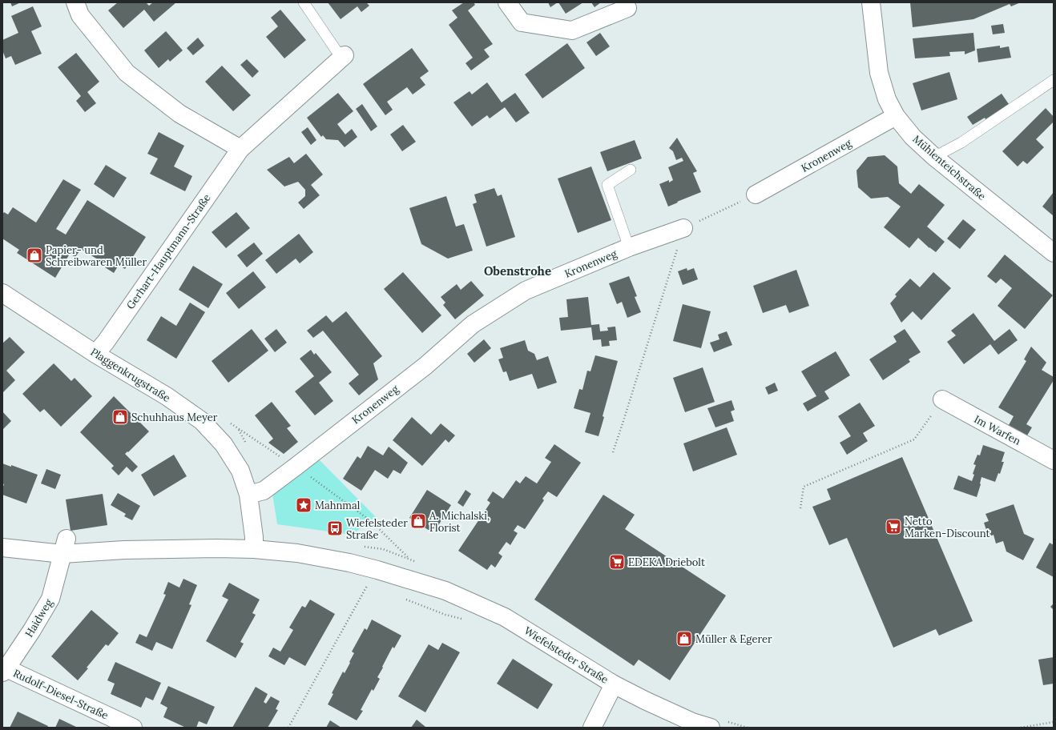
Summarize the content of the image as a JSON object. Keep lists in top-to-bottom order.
{
  "streets": {
    "street": [
      "Kronenweg",
      "Mühlenteichstraße",
      "Gerhart-Hauptmann-Straße",
      "Plaggenkrugstraße",
      "Im Warfen",
      "Haidweg",
      "Wiefelsteder Straße",
      "Rudolf-Diesel-Straße"
    ]
  },
  "crossings": [
    ["Kronenweg", "Mühlenteichstraße"],
    ["Kronenweg", "Plaggenkrugstraße"],
    ["Gerhart-Hauptmann-Straße", "Plaggenkrugstraße"],
    ["Plaggenkrugstraße", "Wiefelsteder Straße"],
    ["Haidweg", "Wiefelsteder Straße"],
    ["Haidweg", "Rudolf-Diesel-Straße"]
  ],
  "districts": ["Obenstrohe"],
  "places": {
    "shop": [
      "Papier- und Schreibwaren Müller",
      "Schuhhaus Meyer",
      "A. Michalski, Florist",
      "Müller & Egerer"
    ],
    "place": ["Mahnmal"],
    "supermarket": ["Netto Marken-Discount", "EDEKA Driebolt"],
    "bus stop": ["Wiefelsteder Straße"]
  }
}
